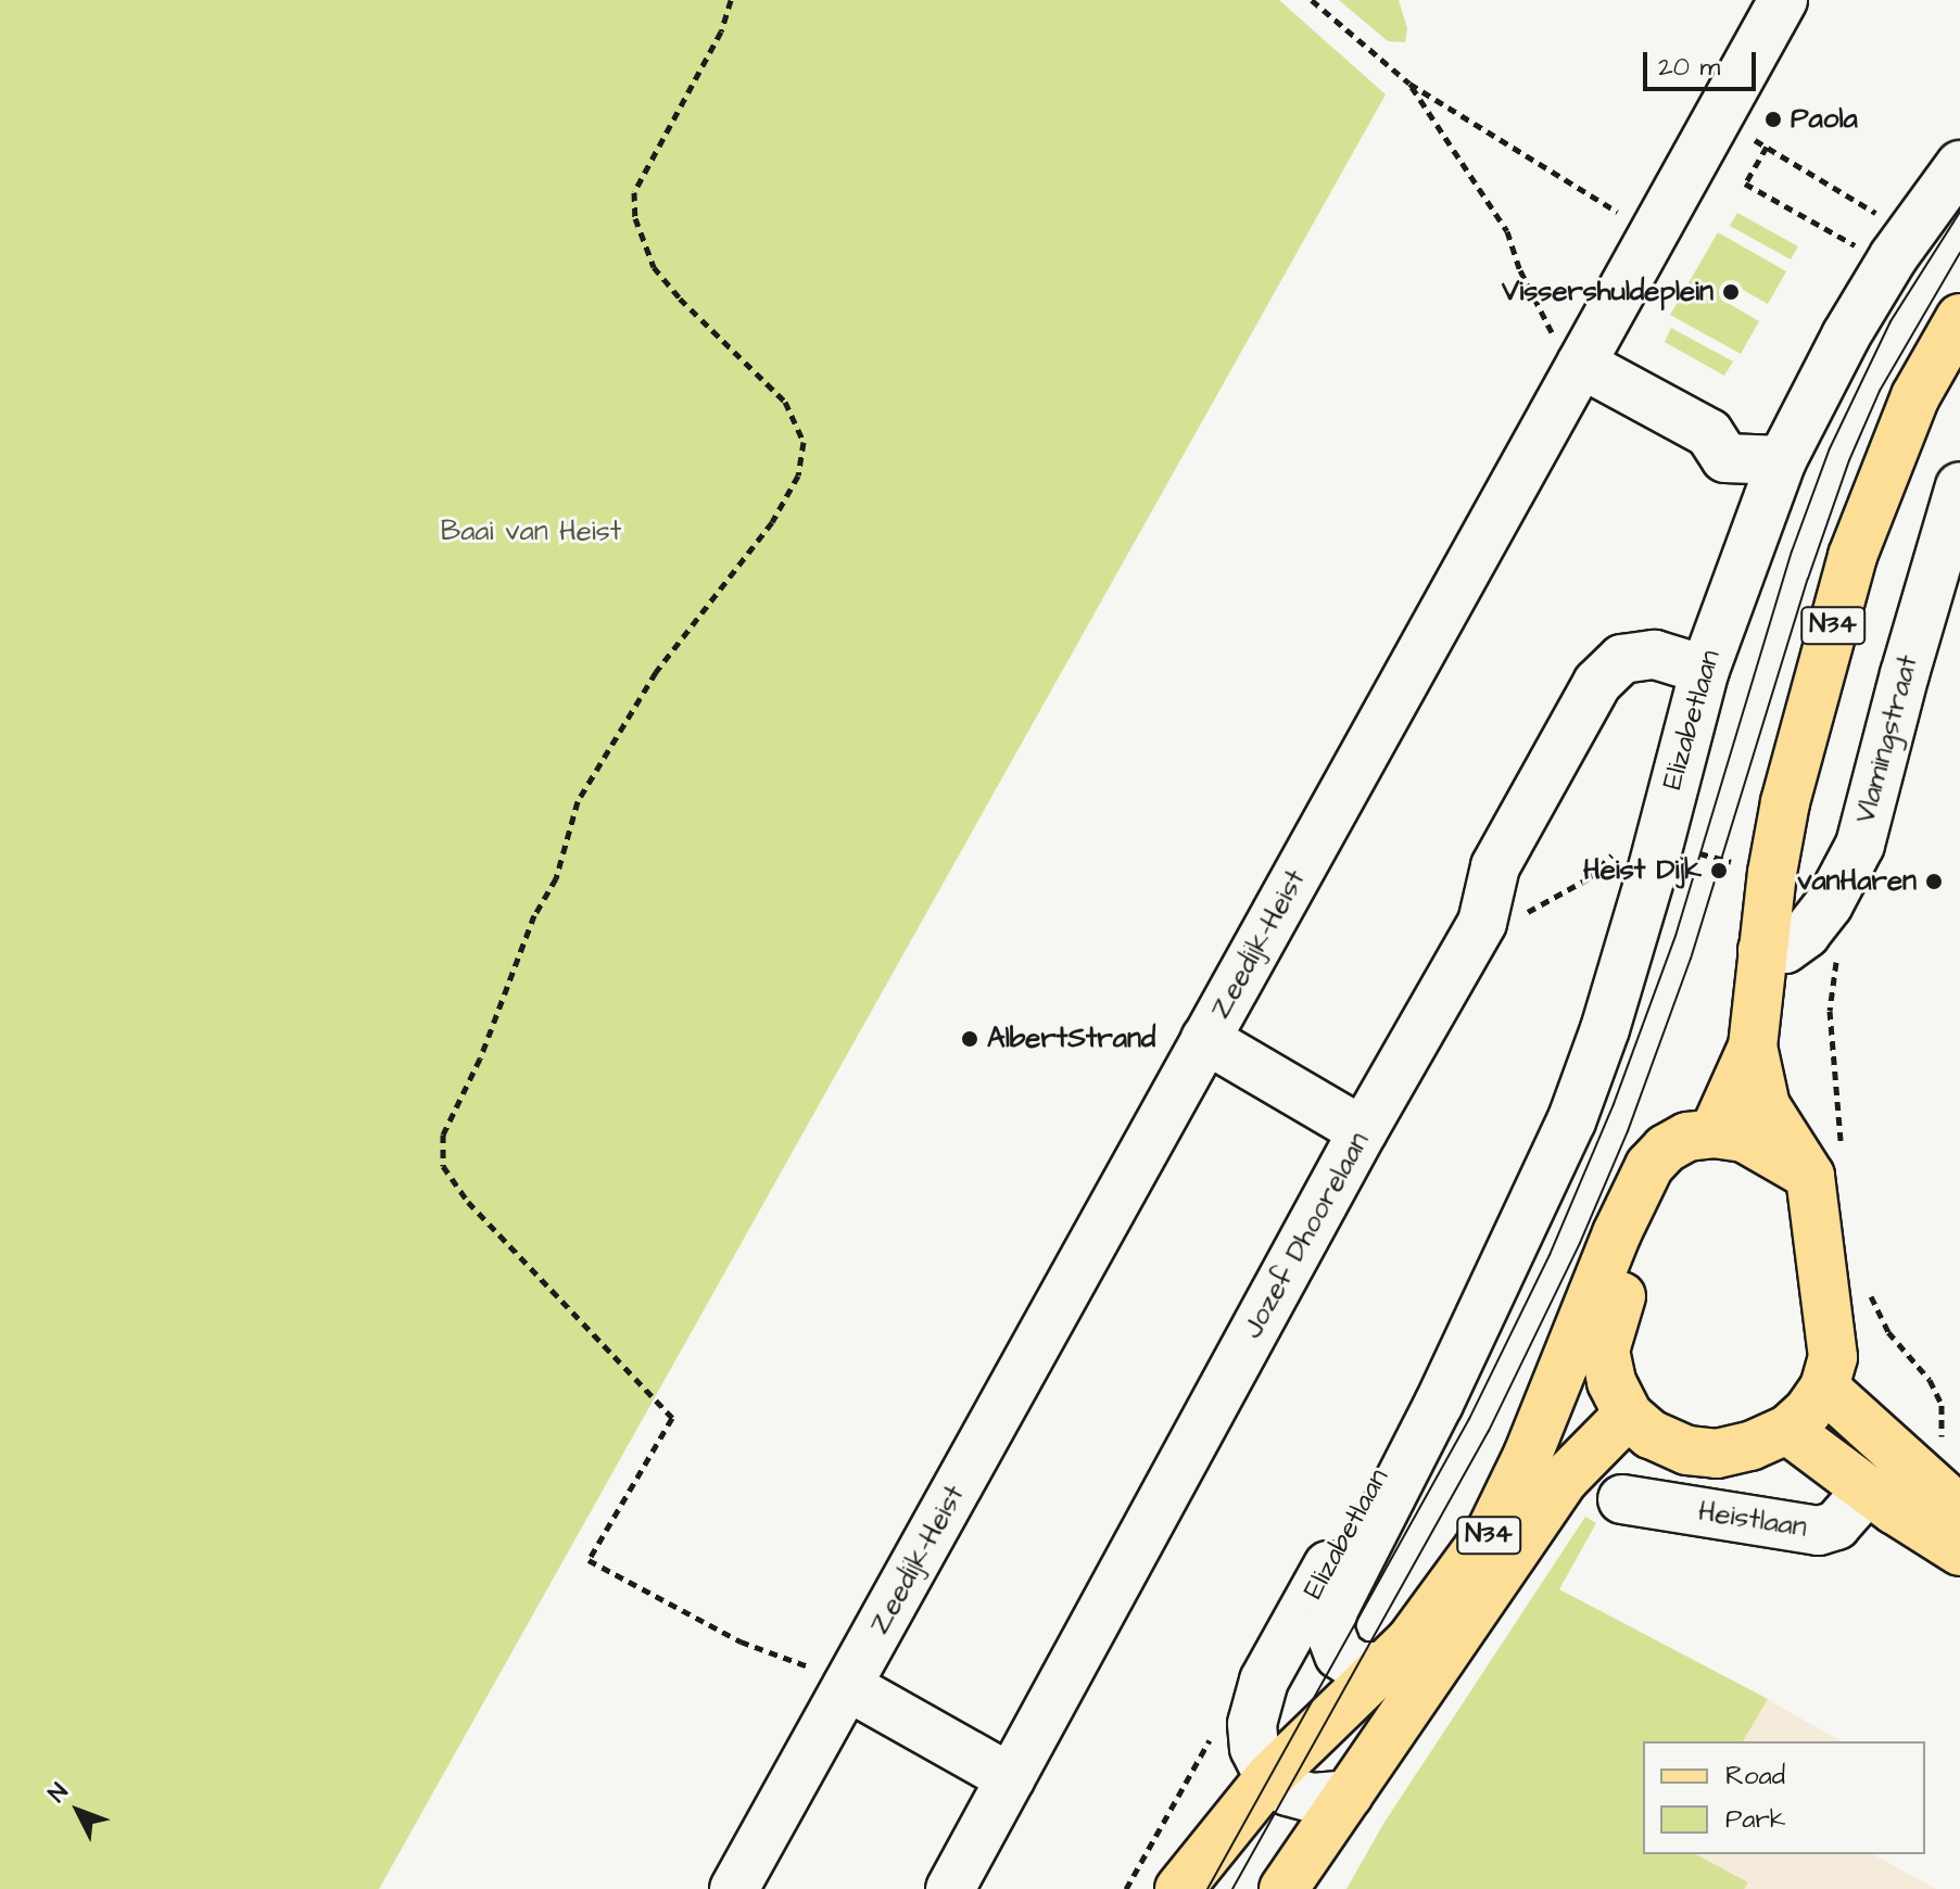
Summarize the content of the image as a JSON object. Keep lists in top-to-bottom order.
{
  "streets": {
    "main road": ["N34"],
    "street": [
      "Elizabetlaan",
      "Vlamingstraat",
      "Zeedijk-Heist",
      "Jozef Dhoorelaan",
      "Heistlaan"
    ]
  },
  "crossings": [
    ["N34", "Elizabetlaan"],
    ["N34", "Vlamingstraat"],
    ["Elizabetlaan", "Jozef Dhoorelaan"]
  ],
  "parks": ["Baai van Heist"],
  "places": [
    "Paola",
    "Vissershuldeplein",
    "Heist Dijk",
    "vanHaren",
    "AlbertStrand"
  ],
  "legend": ["Road", "Park"],
  "scale_bar": "20 m",
  "north": "top left"
}
